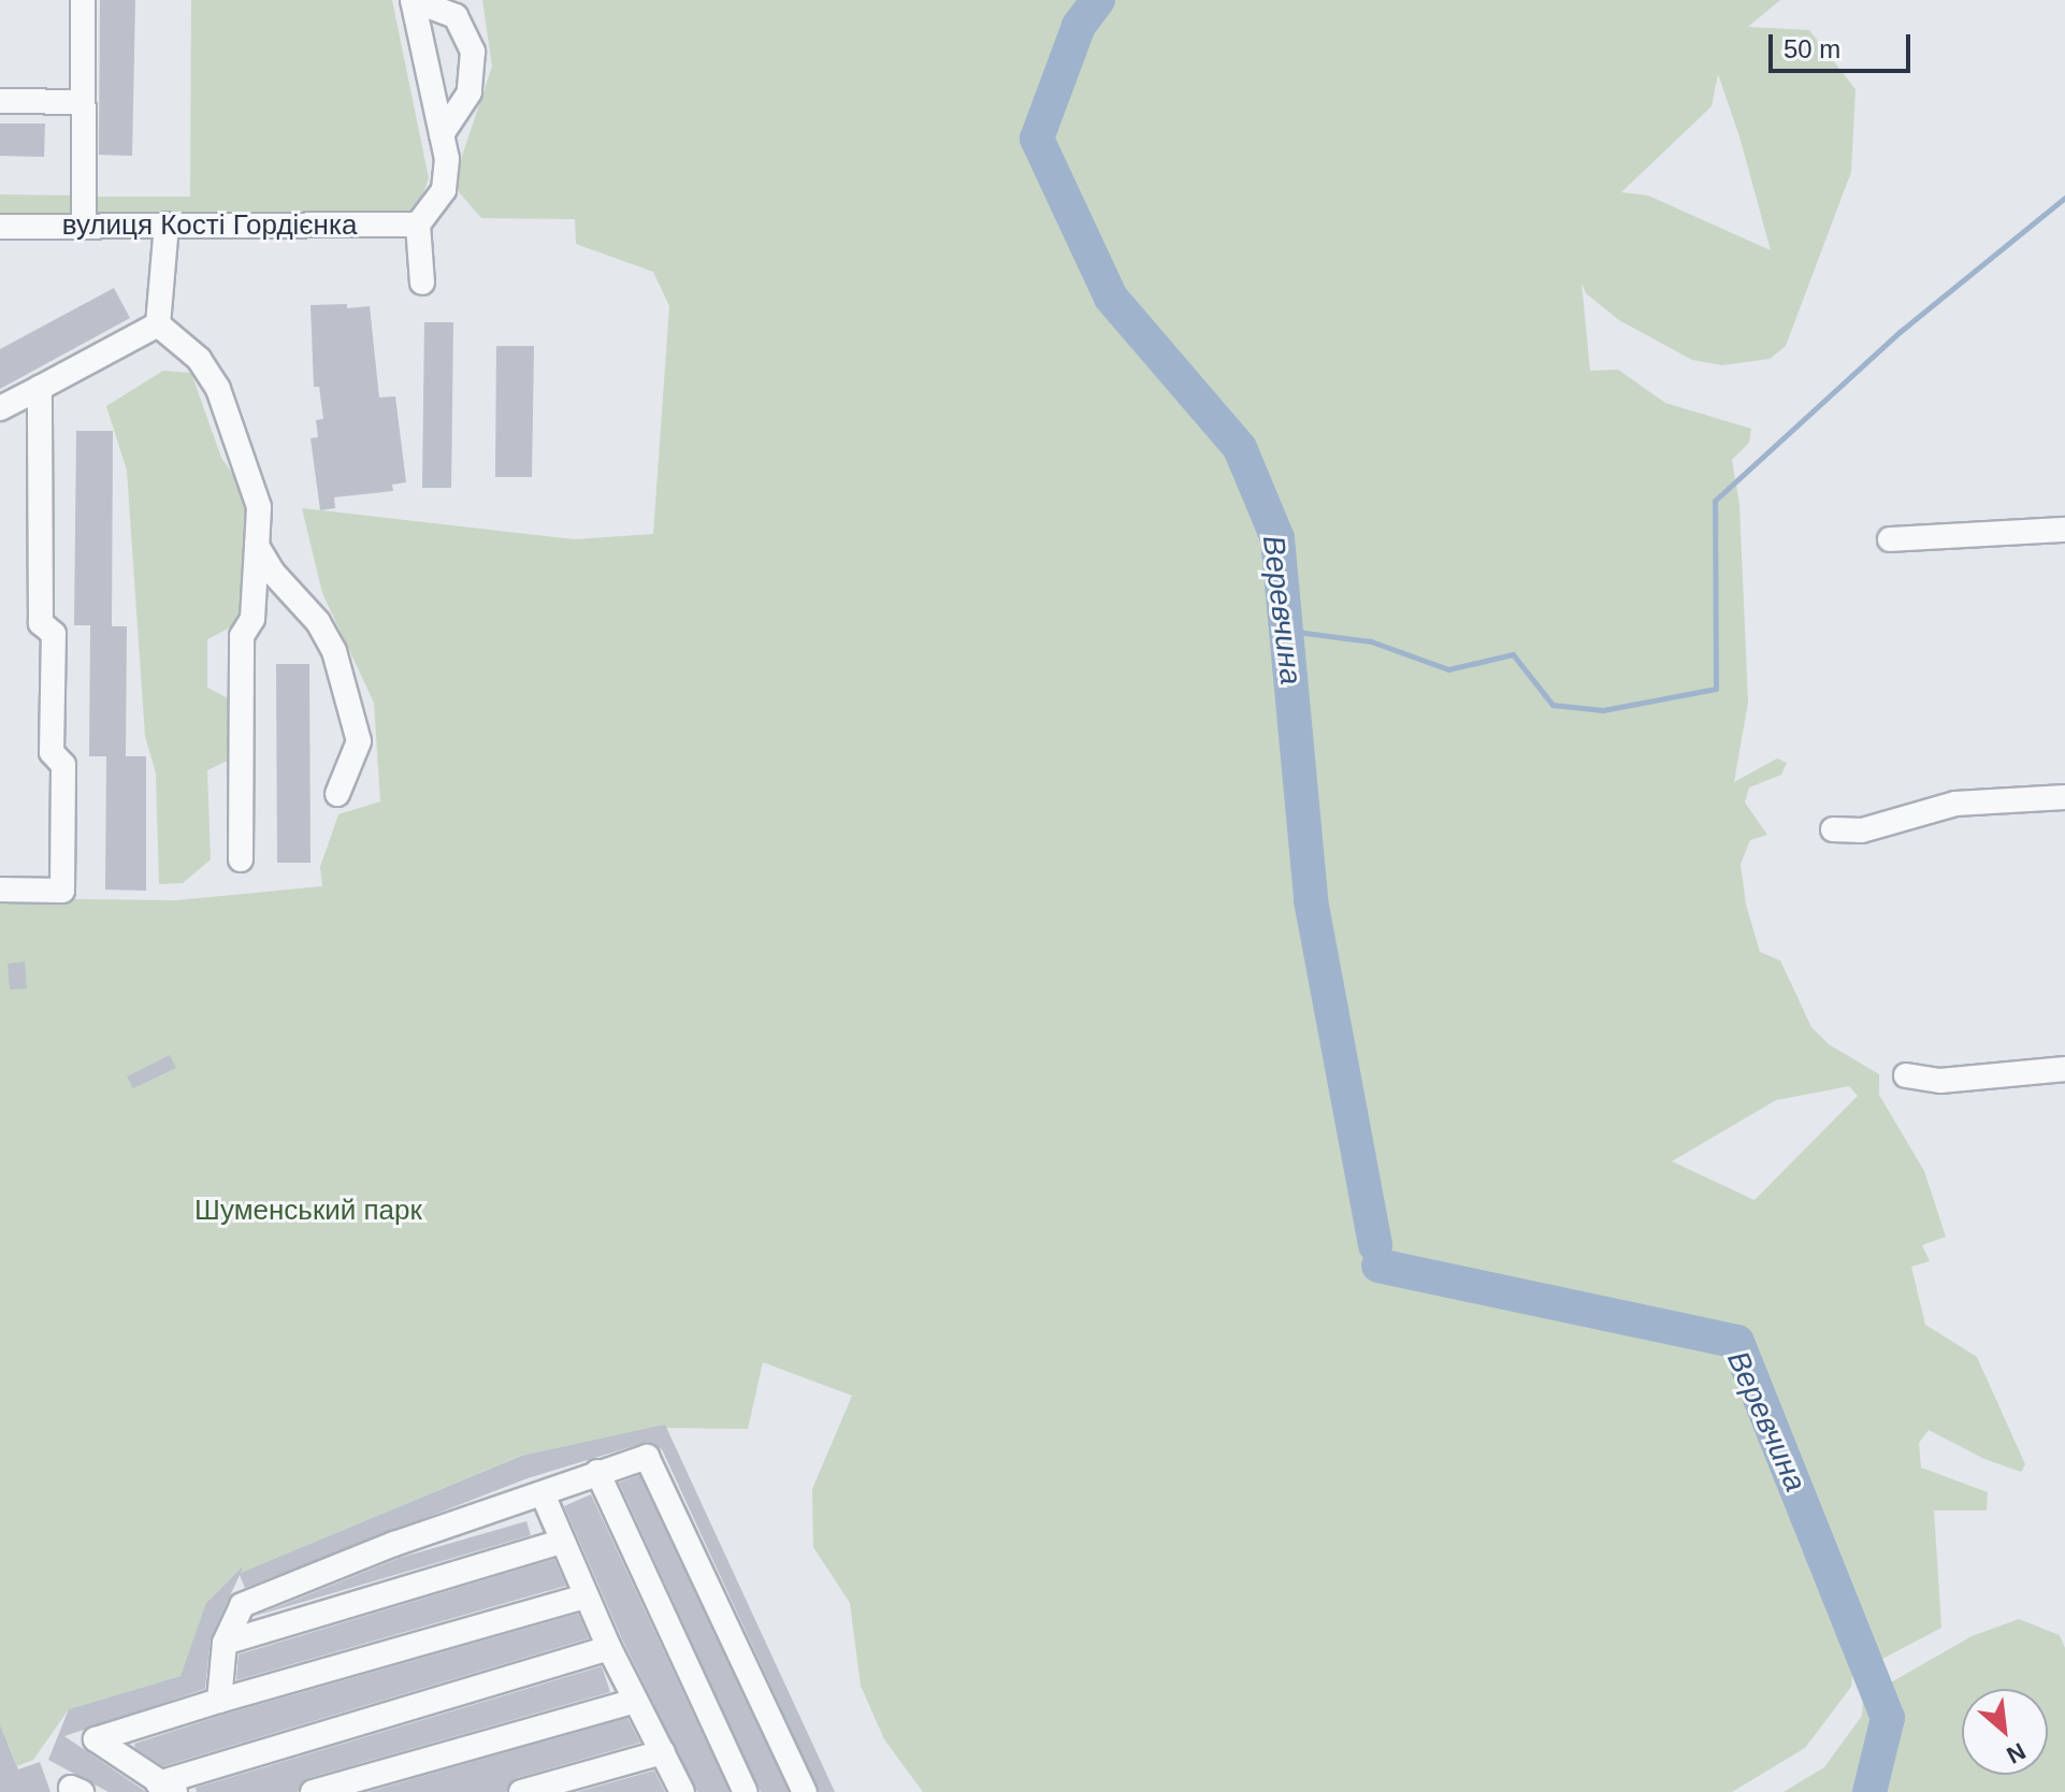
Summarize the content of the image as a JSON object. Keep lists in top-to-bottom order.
{
  "streets": {
    "street": ["вулиця Кості Гордієнка"]
  },
  "water": ["Веревчина"],
  "parks": ["Шуменський парк"],
  "scale_bar": "50 m",
  "north": "bottom right"
}
